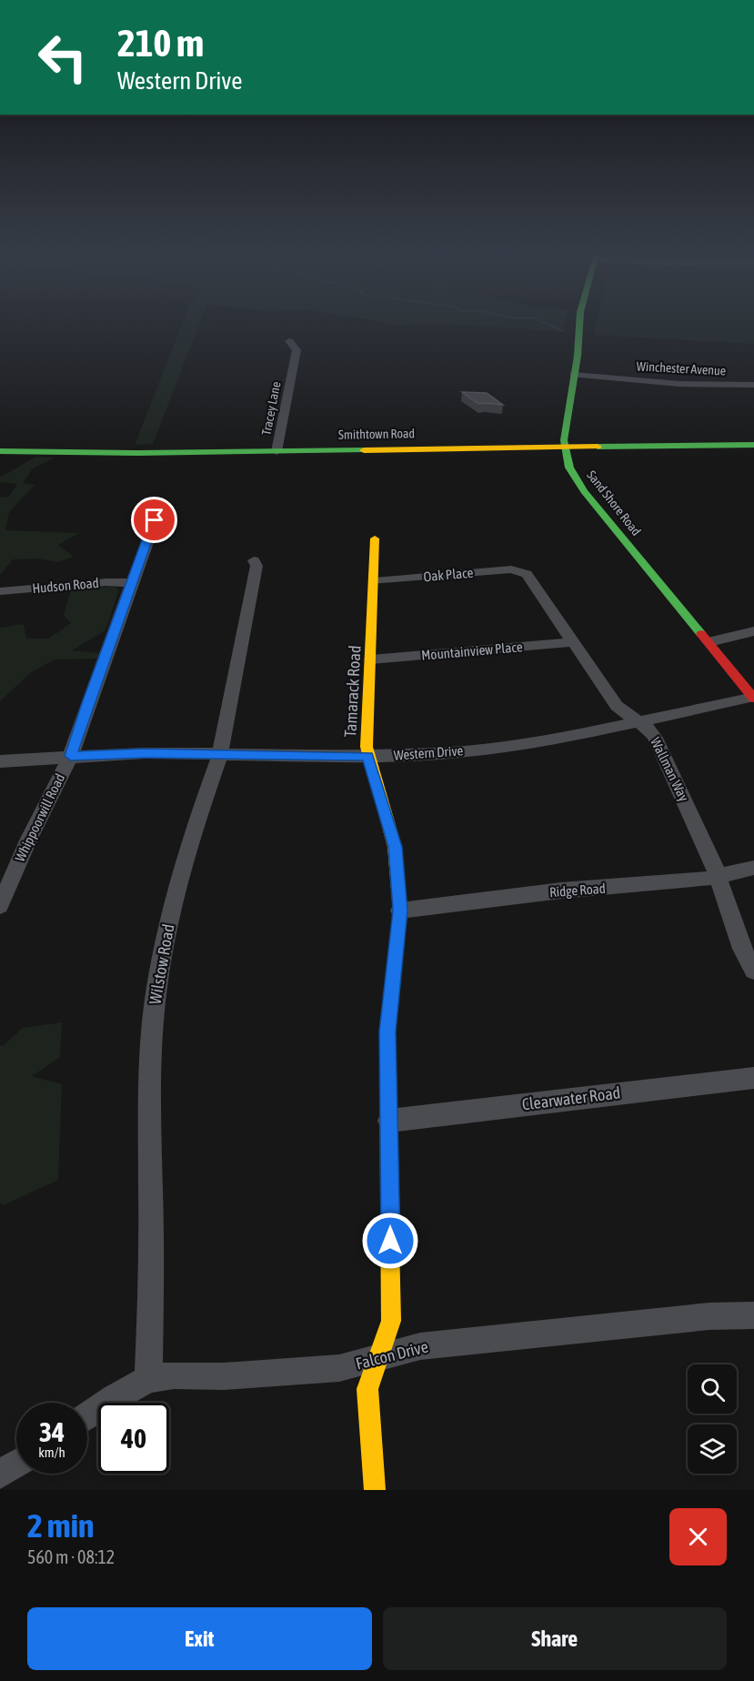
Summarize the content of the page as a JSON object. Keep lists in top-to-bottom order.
{
  "streets": {
    "street": [
      "Winchester Avenue",
      "Tracey Lane",
      "Smithtown Road",
      "Sand Shore Road",
      "Oak Place",
      "Hudson Road",
      "Mountainview Place",
      "Tamarack Road",
      "Western Drive",
      "Wallman Way",
      "Whippoorwill Road",
      "Ridge Road",
      "Wilstow Road",
      "Clearwater Road",
      "Falcon Drive"
    ]
  },
  "crossings": [
    ["Winchester Avenue", "Sand Shore Road"],
    ["Tracey Lane", "Smithtown Road"],
    ["Smithtown Road", "Sand Shore Road"],
    ["Sand Shore Road", "Western Drive"],
    ["Oak Place", "Tamarack Road"],
    ["Oak Place", "Wallman Way"],
    ["Hudson Road", "Whippoorwill Road"],
    ["Mountainview Place", "Tamarack Road"],
    ["Mountainview Place", "Wallman Way"],
    ["Tamarack Road", "Western Drive"],
    ["Tamarack Road", "Ridge Road"],
    ["Tamarack Road", "Clearwater Road"],
    ["Tamarack Road", "Falcon Drive"],
    ["Western Drive", "Wallman Way"],
    ["Western Drive", "Whippoorwill Road"],
    ["Western Drive", "Wilstow Road"],
    ["Wallman Way", "Ridge Road"],
    ["Wilstow Road", "Falcon Drive"]
  ],
  "page": {
    "turn": ["210 m", "Western Drive"],
    "speed": "34 km/h",
    "limit": "40",
    "heading": ["2 min", "560 m · 08:12"],
    "buttons": ["Exit", "Share"]
  }
}
